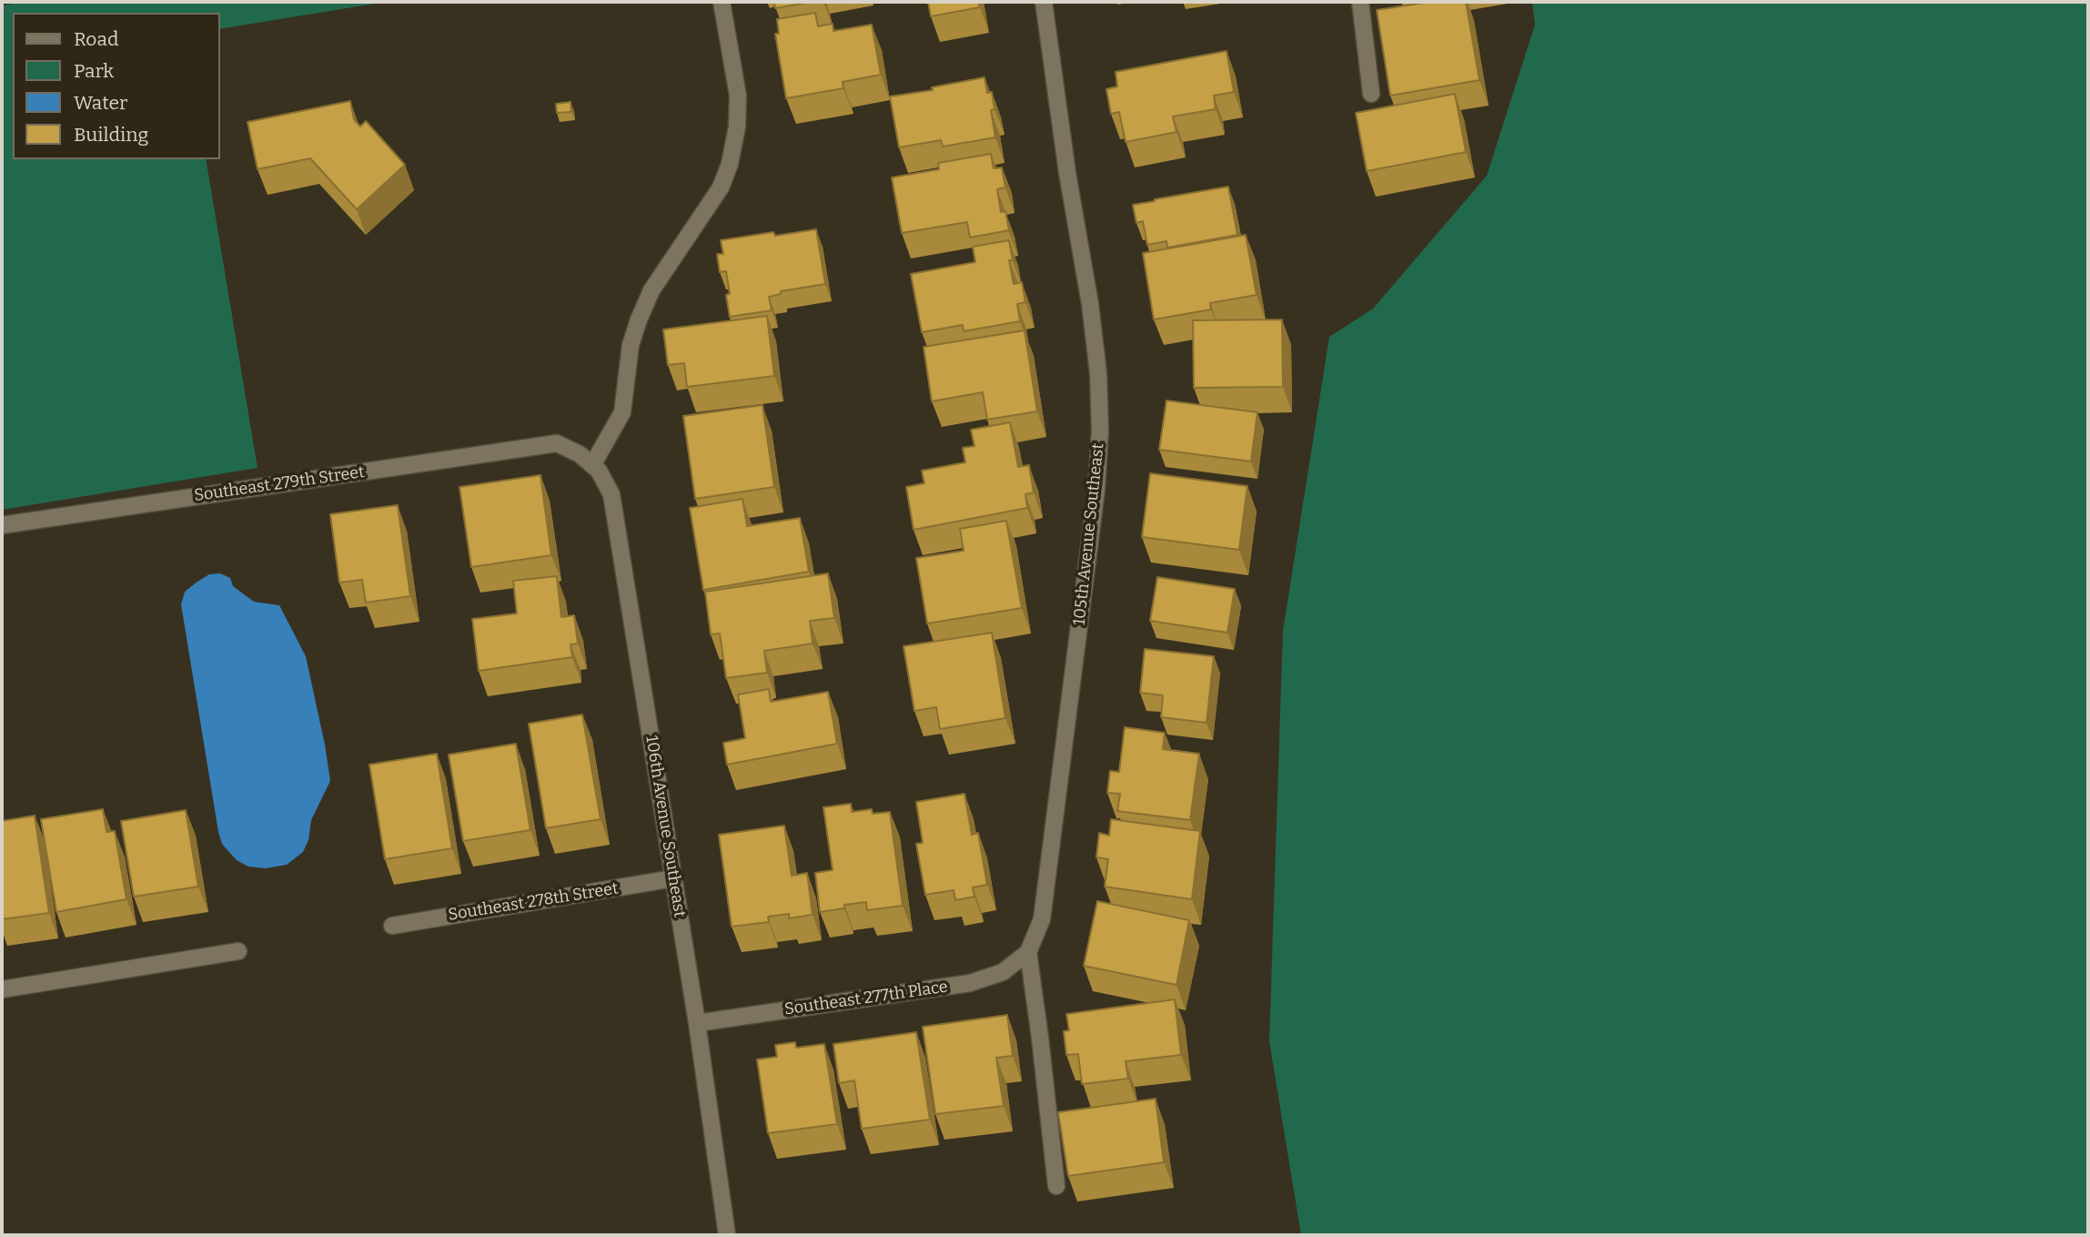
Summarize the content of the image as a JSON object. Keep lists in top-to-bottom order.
{
  "streets": {
    "street": [
      "Southeast 279th Street",
      "105th Avenue Southeast",
      "106th Avenue Southeast",
      "Southeast 278th Street",
      "Southeast 277th Place"
    ]
  },
  "crossings": [
    ["Southeast 279th Street", "106th Avenue Southeast"],
    ["105th Avenue Southeast", "Southeast 277th Place"],
    ["106th Avenue Southeast", "Southeast 278th Street"],
    ["106th Avenue Southeast", "Southeast 277th Place"]
  ],
  "legend": [
    "Road",
    "Park",
    "Water",
    "Building"
  ]
}
